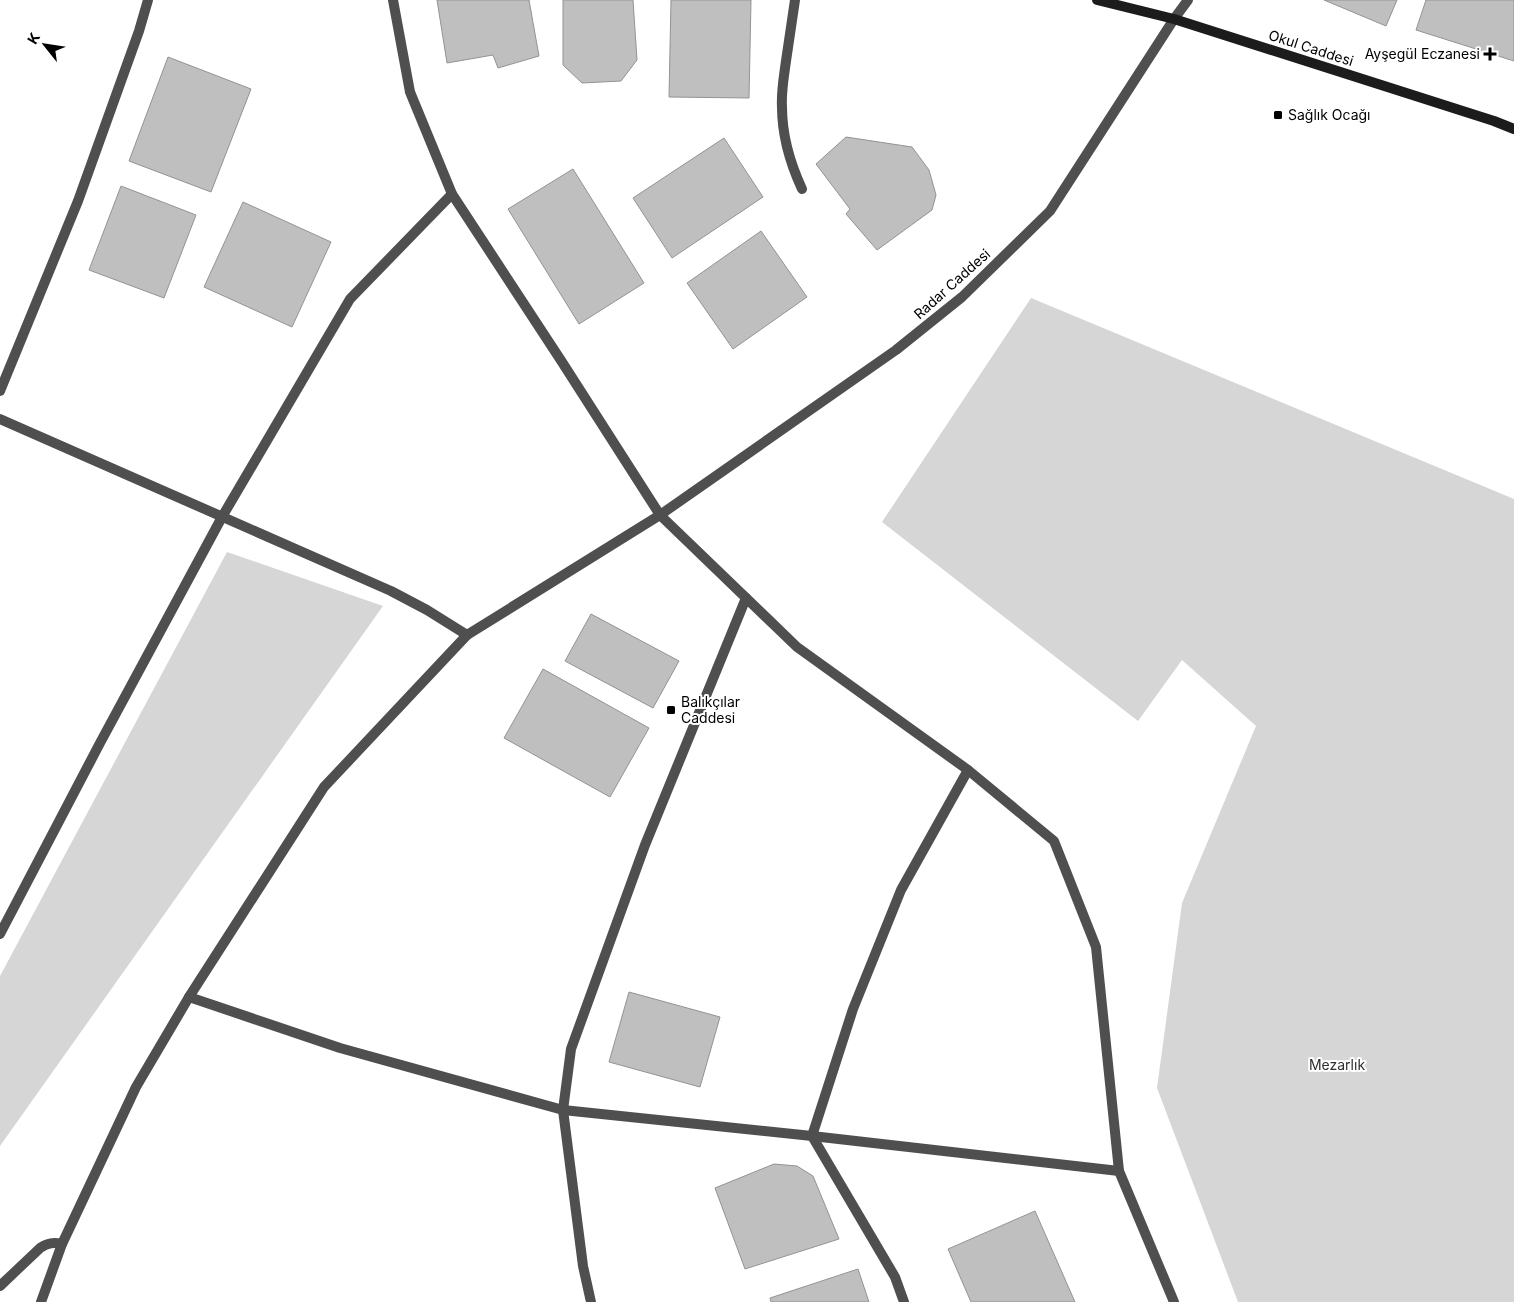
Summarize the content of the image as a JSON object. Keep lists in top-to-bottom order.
{
  "streets": {
    "main road": ["Okul Caddesi"],
    "street": ["Radar Caddesi"]
  },
  "crossings": [
    ["Okul Caddesi", "Radar Caddesi"]
  ],
  "parks": ["Mezarlık"],
  "places": {
    "health": ["Ayşegül Eczanesi"],
    "transit": ["Sağlık Ocağı", "Balıkçılar Caddesi"]
  },
  "north": "top left"
}
